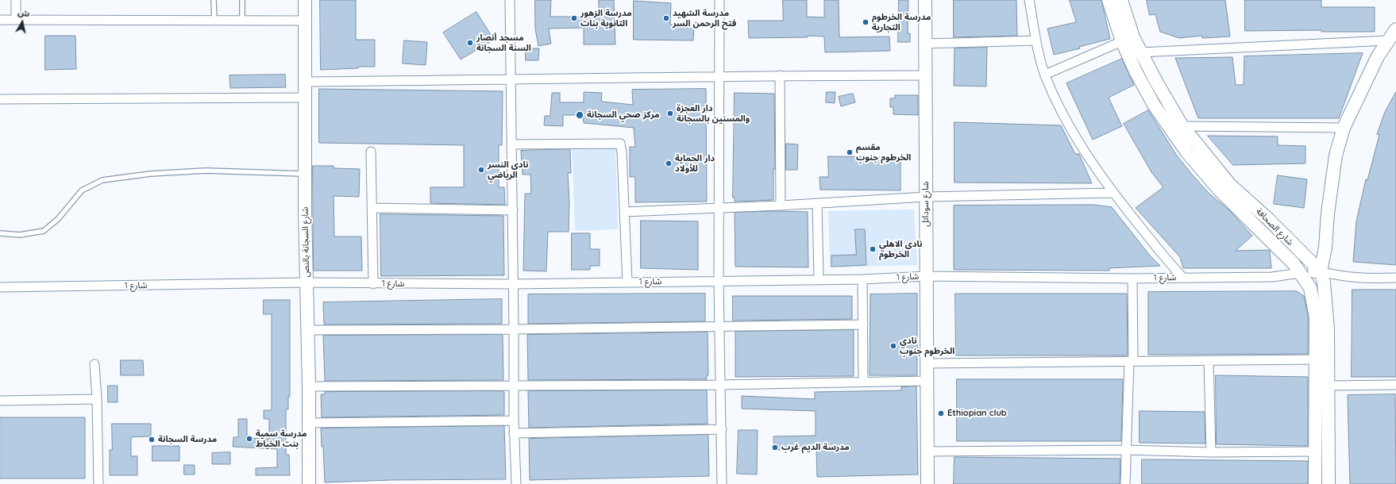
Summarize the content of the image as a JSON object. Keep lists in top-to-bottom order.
{
  "streets": {
    "street": [
      "شارع سوداتل",
      "شارع الصحافة",
      "شارع السجانة بالنص",
      "شارع 1"
    ]
  },
  "crossings": [
    ["شارع سوداتل", "شارع 1"],
    ["شارع الصحافة", "شارع 1"],
    ["شارع السجانة بالنص", "شارع 1"]
  ],
  "places": [
    "مدرسة الزهور الثانوية بنات",
    "مدرسة الشهيد فتح الرحمن السر",
    "مدرسة الخرطوم التجارية",
    "مسجد أنصار السنة السجانة",
    "دار العجزة والمسنين بالسجانة",
    "مركز صحي السجانة",
    "مقسم الخرطوم جنوب",
    "دار الحماية للأولاد",
    "نادي النسر الرياضي",
    "نادي الاهلي الخرطوم",
    "نادي الخرطوم جنوب",
    "Ethiopian club",
    "مدرسة سمية بنت الخياط",
    "مدرسة السجانة",
    "مدرسة الديم غرب"
  ],
  "north": "top"
}
